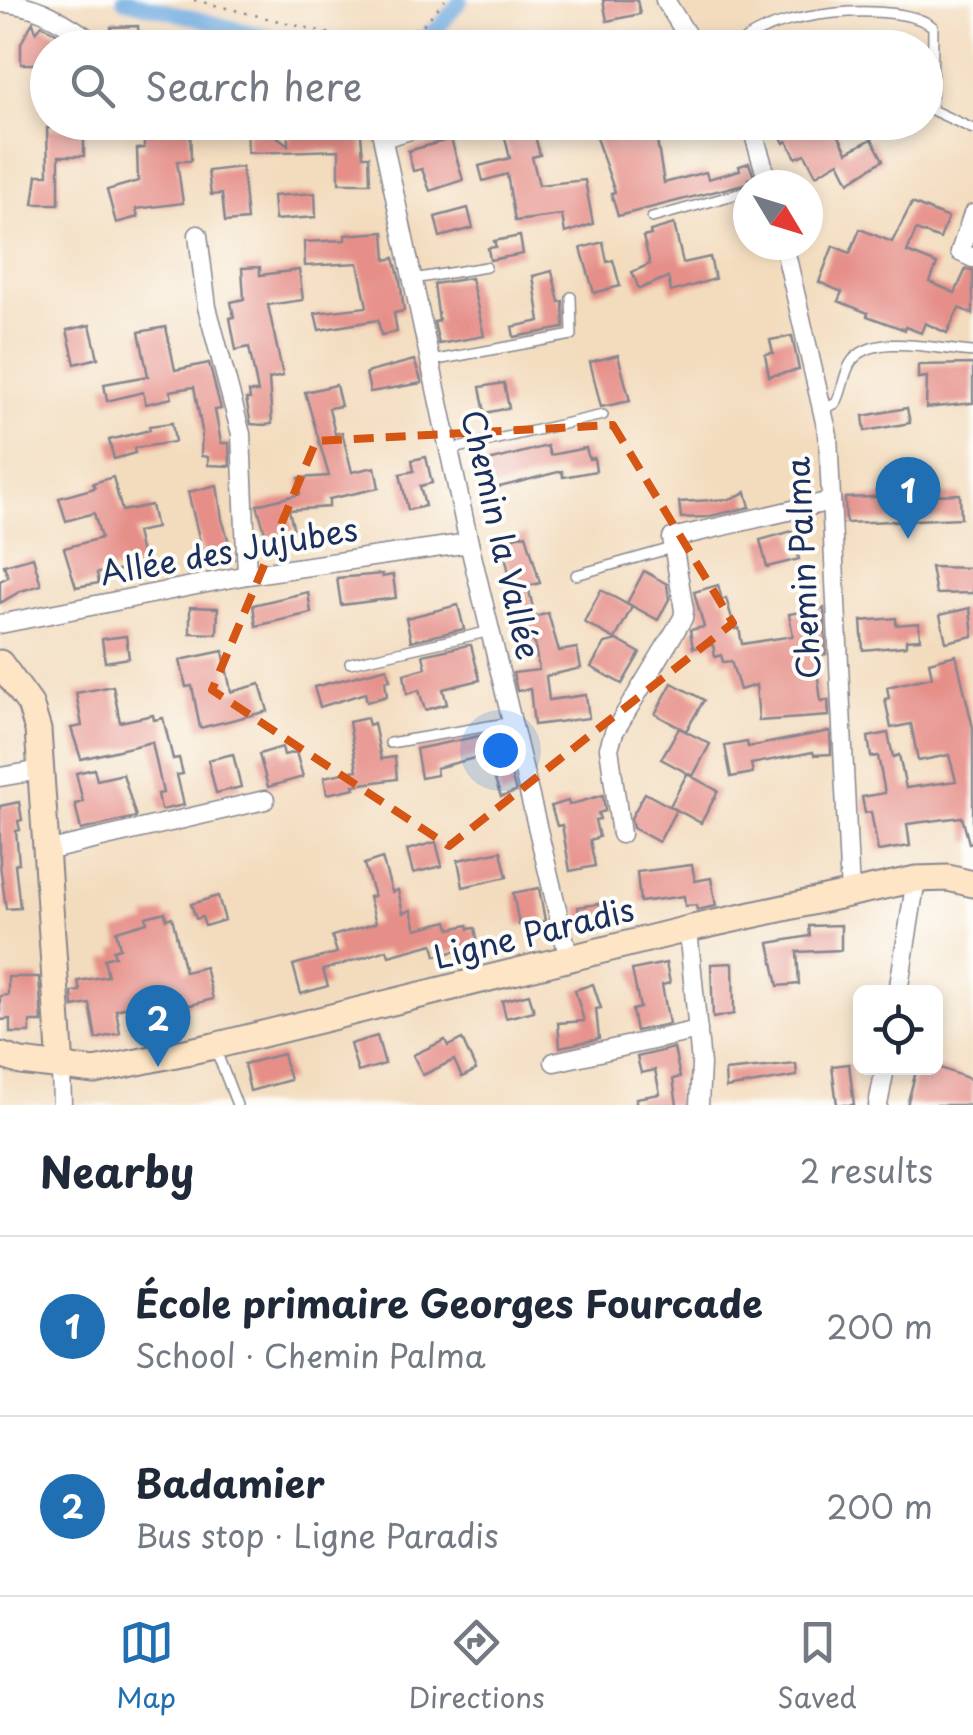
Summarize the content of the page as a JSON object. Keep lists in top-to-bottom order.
{
  "streets": {
    "main road": ["Ligne Paradis"],
    "street": ["Chemin la Vallée", "Allée des Jujubes", "Chemin Palma"]
  },
  "crossings": [
    ["Chemin la Vallée", "Allée des Jujubes"],
    ["Chemin la Vallée", "Ligne Paradis"],
    ["Chemin Palma", "Ligne Paradis"]
  ],
  "north": "bottom right",
  "page": {
    "search": "Search here",
    "pins": ["1", "2"],
    "heading": ["Nearby", "2 results"],
    "list": [
      {
        "mark": "1",
        "name": "École primaire Georges Fourcade",
        "note": "School · Chemin Palma",
        "value": "200 m"
      },
      {
        "mark": "2",
        "name": "Badamier",
        "note": "Bus stop · Ligne Paradis",
        "value": "200 m"
      }
    ],
    "nav": ["Map", "Directions", "Saved"]
  }
}
